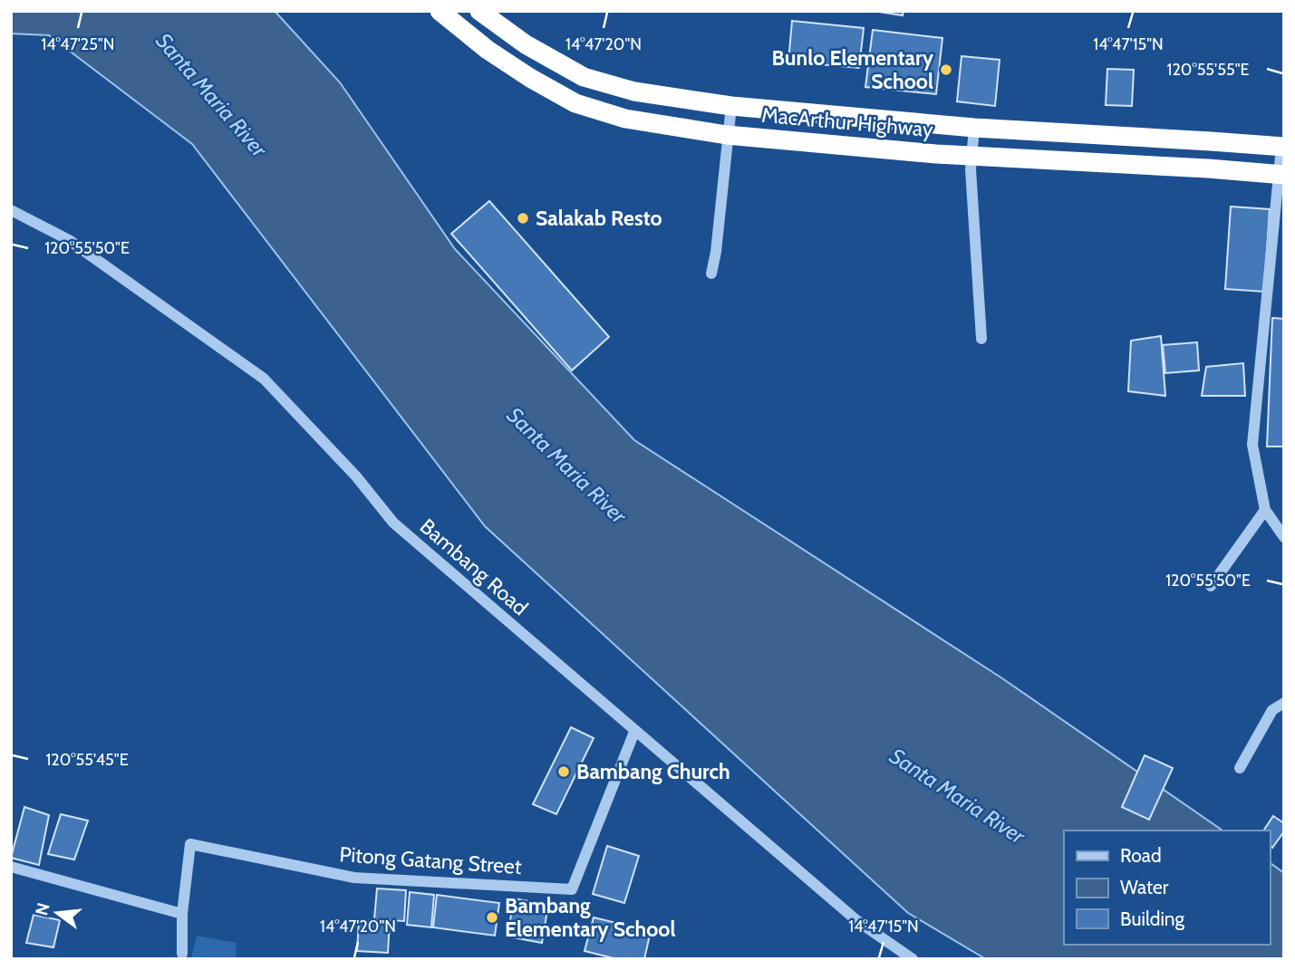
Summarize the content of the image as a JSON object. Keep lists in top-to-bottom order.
{
  "streets": {
    "highway": ["MacArthur Highway"],
    "street": ["Bambang Road", "Pitong Gatang Street"]
  },
  "crossings": [
    ["Bambang Road", "Pitong Gatang Street"]
  ],
  "water": ["Santa Maria River"],
  "places": [
    "Bunlo Elementary School",
    "Salakab Resto",
    "Bambang Church",
    "Bambang Elementary School"
  ],
  "legend": ["Road", "Water", "Building"],
  "north": "left",
  "coordinates": [
    "14°47'20\"N",
    "14°47'25\"N",
    "14°47'15\"N",
    "120°55'55\"E",
    "120°55'50\"E",
    "120°55'45\"E"
  ]
}
